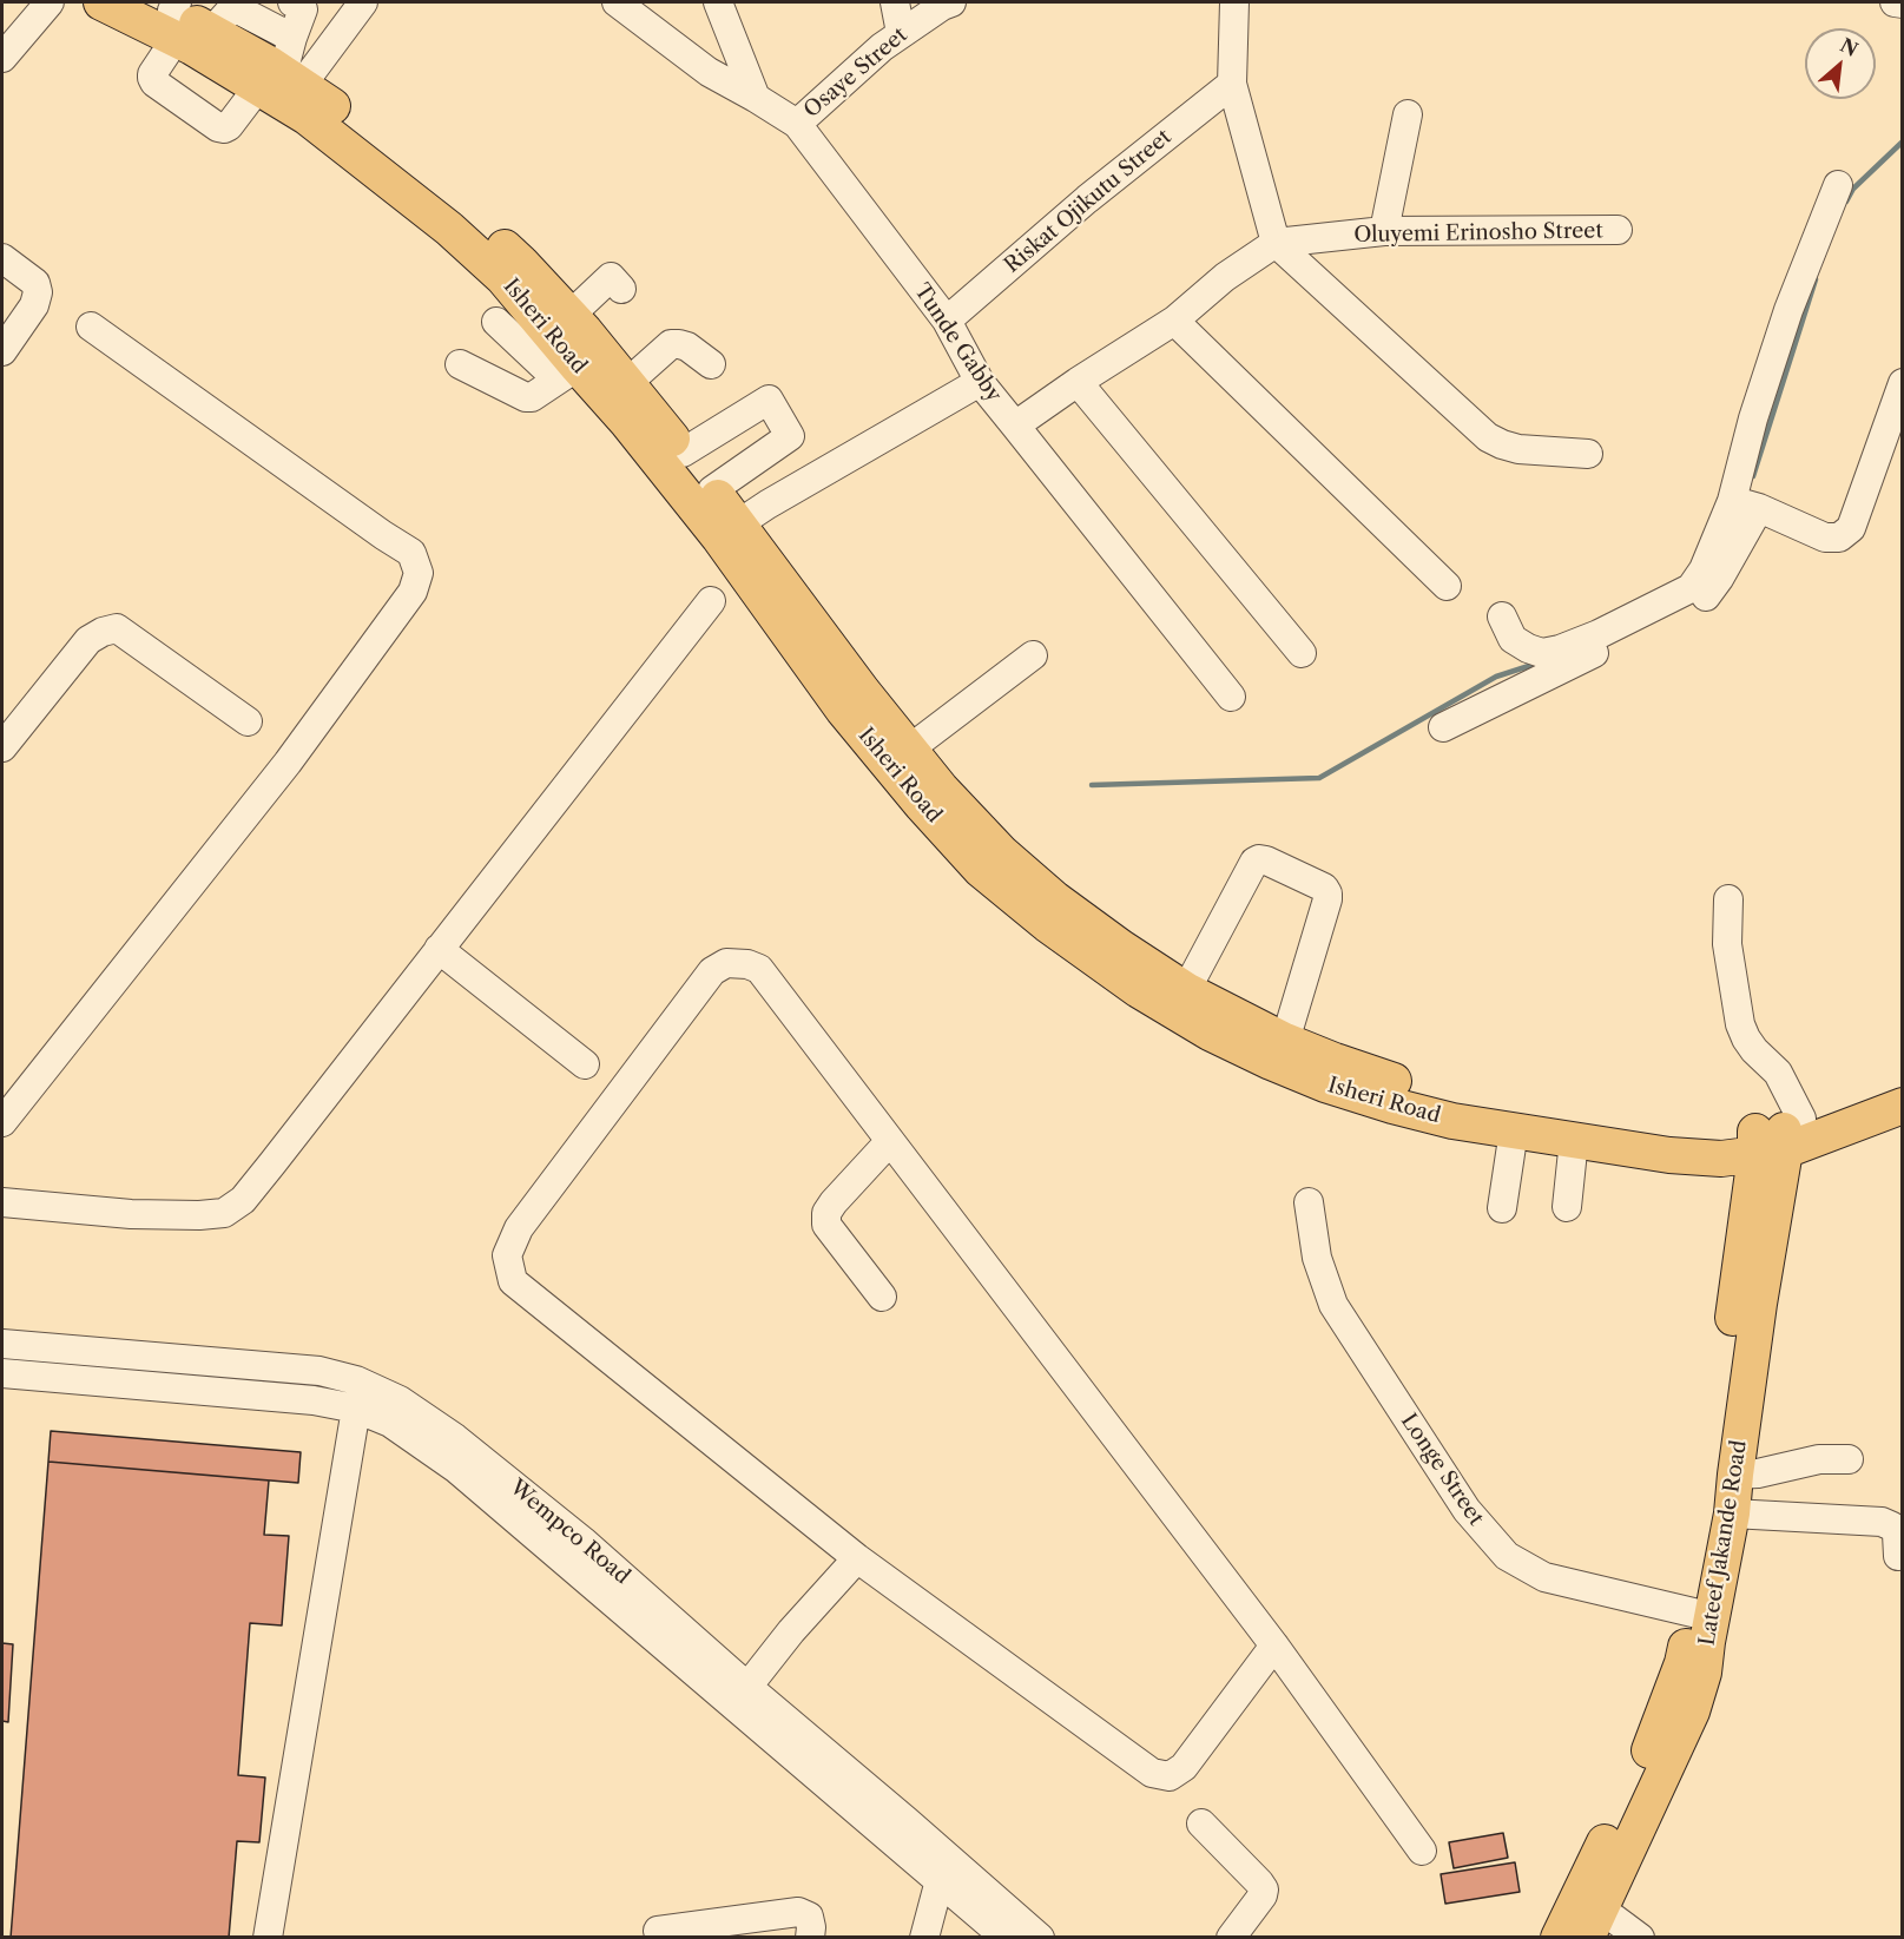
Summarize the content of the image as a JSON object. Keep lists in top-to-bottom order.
{
  "streets": {
    "main road": ["Isheri Road", "Lateef Jakande Road"],
    "street": [
      "Osaye Street",
      "Riskat Ojikutu Street",
      "Oluyemi Erinosho Street",
      "Tunde Gabby",
      "Longe Street",
      "Wempco Road"
    ]
  },
  "crossings": [
    ["Osaye Street", "Tunde Gabby"],
    ["Riskat Ojikutu Street", "Tunde Gabby"],
    ["Oluyemi Erinosho Street", "Tunde Gabby"],
    ["Isheri Road", "Lateef Jakande Road"],
    ["Longe Street", "Lateef Jakande Road"]
  ],
  "north": "top right"
}
